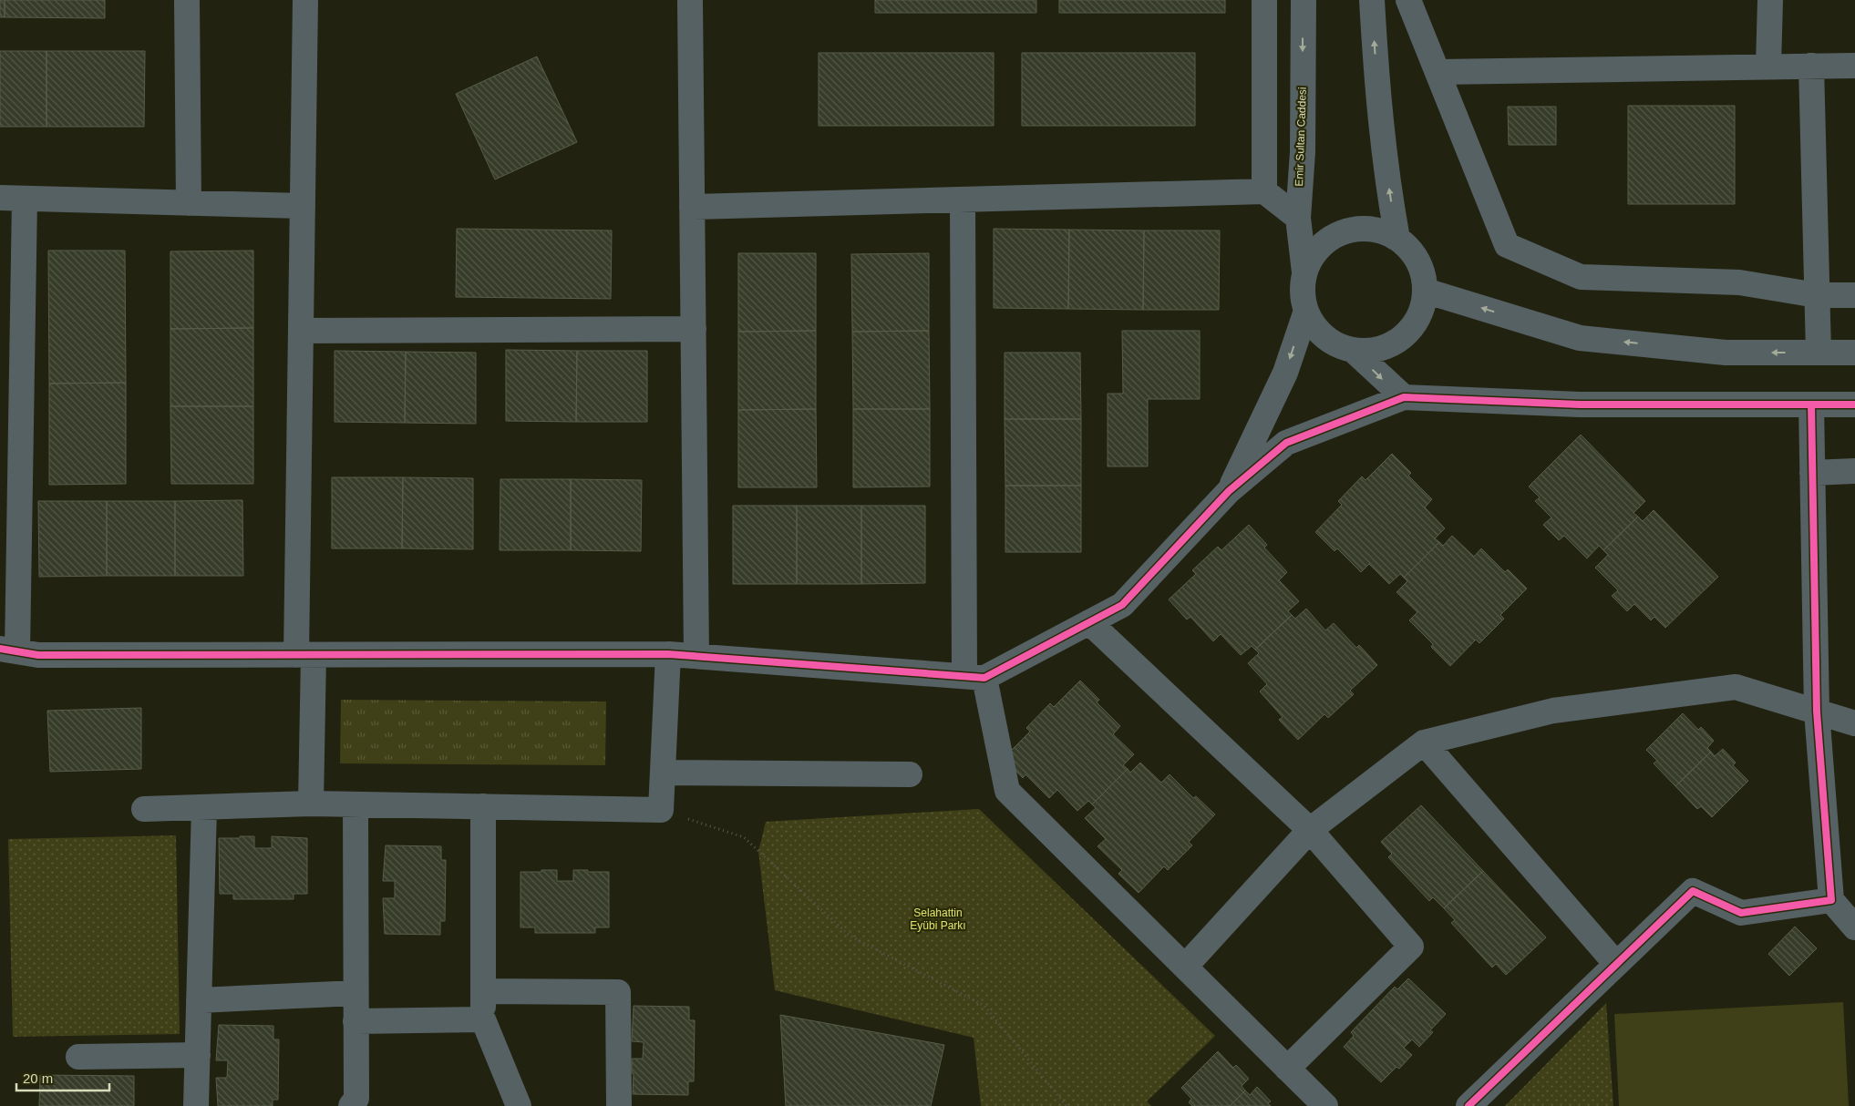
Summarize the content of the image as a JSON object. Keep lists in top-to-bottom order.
{
  "streets": {
    "street": ["Emir Sultan Caddesi"]
  },
  "parks": ["Selahattin Eyübi Parkı"],
  "scale_bar": "20 m"
}
